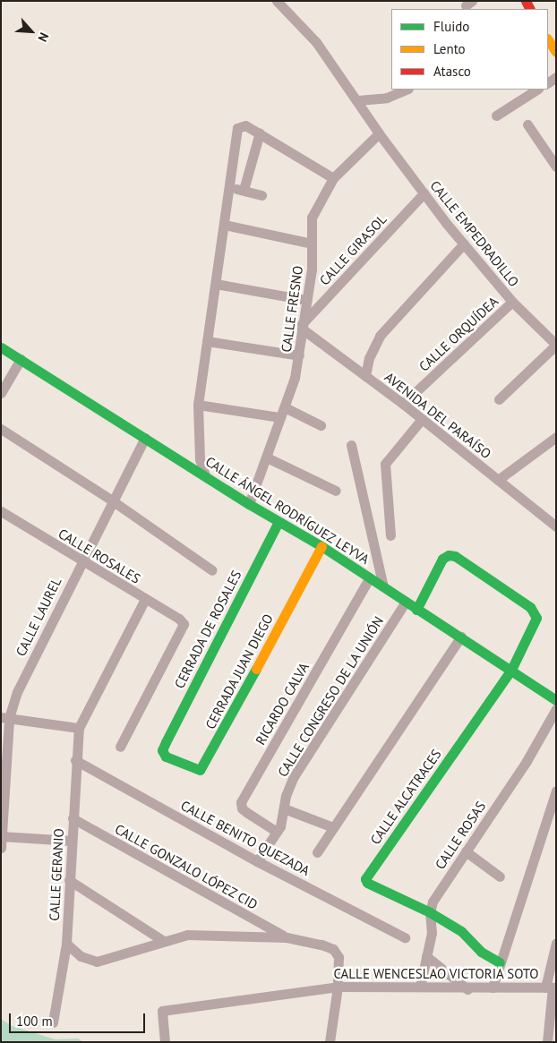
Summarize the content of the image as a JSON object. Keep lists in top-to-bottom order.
{
  "streets": {
    "street": [
      "CALLE EMPEDRADILLO",
      "CALLE GIRASOL",
      "CALLE FRESNO",
      "CALLE ORQUÍDEA",
      "AVENIDA DEL PARAÍSO",
      "CALLE ÁNGEL RODRÍGUEZ LEYVA",
      "CALLE ROSALES",
      "CALLE LAUREL",
      "CERRADA DE ROSALES",
      "CERRADA JUAN DIEGO",
      "CALLE CONGRESO DE LA UNIÓN",
      "RICARDO CALVA",
      "CALLE ALCATRACES",
      "CALLE ROSAS",
      "CALLE BENITO QUEZADA",
      "CALLE GONZALO LÓPEZ CID",
      "CALLE GERANIO",
      "CALLE WENCESLAO VICTORIA SOTO"
    ]
  },
  "crossings": [
    ["CALLE EMPEDRADILLO", "CALLE GIRASOL"],
    ["CALLE EMPEDRADILLO", "CALLE FRESNO"],
    ["CALLE EMPEDRADILLO", "CALLE ORQUÍDEA"],
    ["CALLE GIRASOL", "CALLE FRESNO"],
    ["CALLE GIRASOL", "AVENIDA DEL PARAÍSO"],
    ["CALLE FRESNO", "AVENIDA DEL PARAÍSO"],
    ["CALLE FRESNO", "CALLE ÁNGEL RODRÍGUEZ LEYVA"],
    ["CALLE ORQUÍDEA", "AVENIDA DEL PARAÍSO"],
    ["CALLE ÁNGEL RODRÍGUEZ LEYVA", "CALLE LAUREL"],
    ["CALLE ÁNGEL RODRÍGUEZ LEYVA", "CERRADA DE ROSALES"],
    ["CALLE ÁNGEL RODRÍGUEZ LEYVA", "CERRADA JUAN DIEGO"],
    ["CALLE ÁNGEL RODRÍGUEZ LEYVA", "CALLE CONGRESO DE LA UNIÓN"],
    ["CALLE ÁNGEL RODRÍGUEZ LEYVA", "RICARDO CALVA"],
    ["CALLE ÁNGEL RODRÍGUEZ LEYVA", "CALLE ALCATRACES"],
    ["CALLE ROSALES", "CALLE LAUREL"],
    ["CERRADA DE ROSALES", "CERRADA JUAN DIEGO"],
    ["CALLE CONGRESO DE LA UNIÓN", "RICARDO CALVA"],
    ["CALLE CONGRESO DE LA UNIÓN", "CALLE BENITO QUEZADA"],
    ["CALLE ALCATRACES", "CALLE ROSAS"],
    ["CALLE ROSAS", "CALLE WENCESLAO VICTORIA SOTO"],
    ["CALLE BENITO QUEZADA", "CALLE GERANIO"],
    ["CALLE GONZALO LÓPEZ CID", "CALLE GERANIO"]
  ],
  "legend": ["Fluido", "Lento", "Atasco"],
  "scale_bar": "100 m",
  "north": "bottom right"
}
